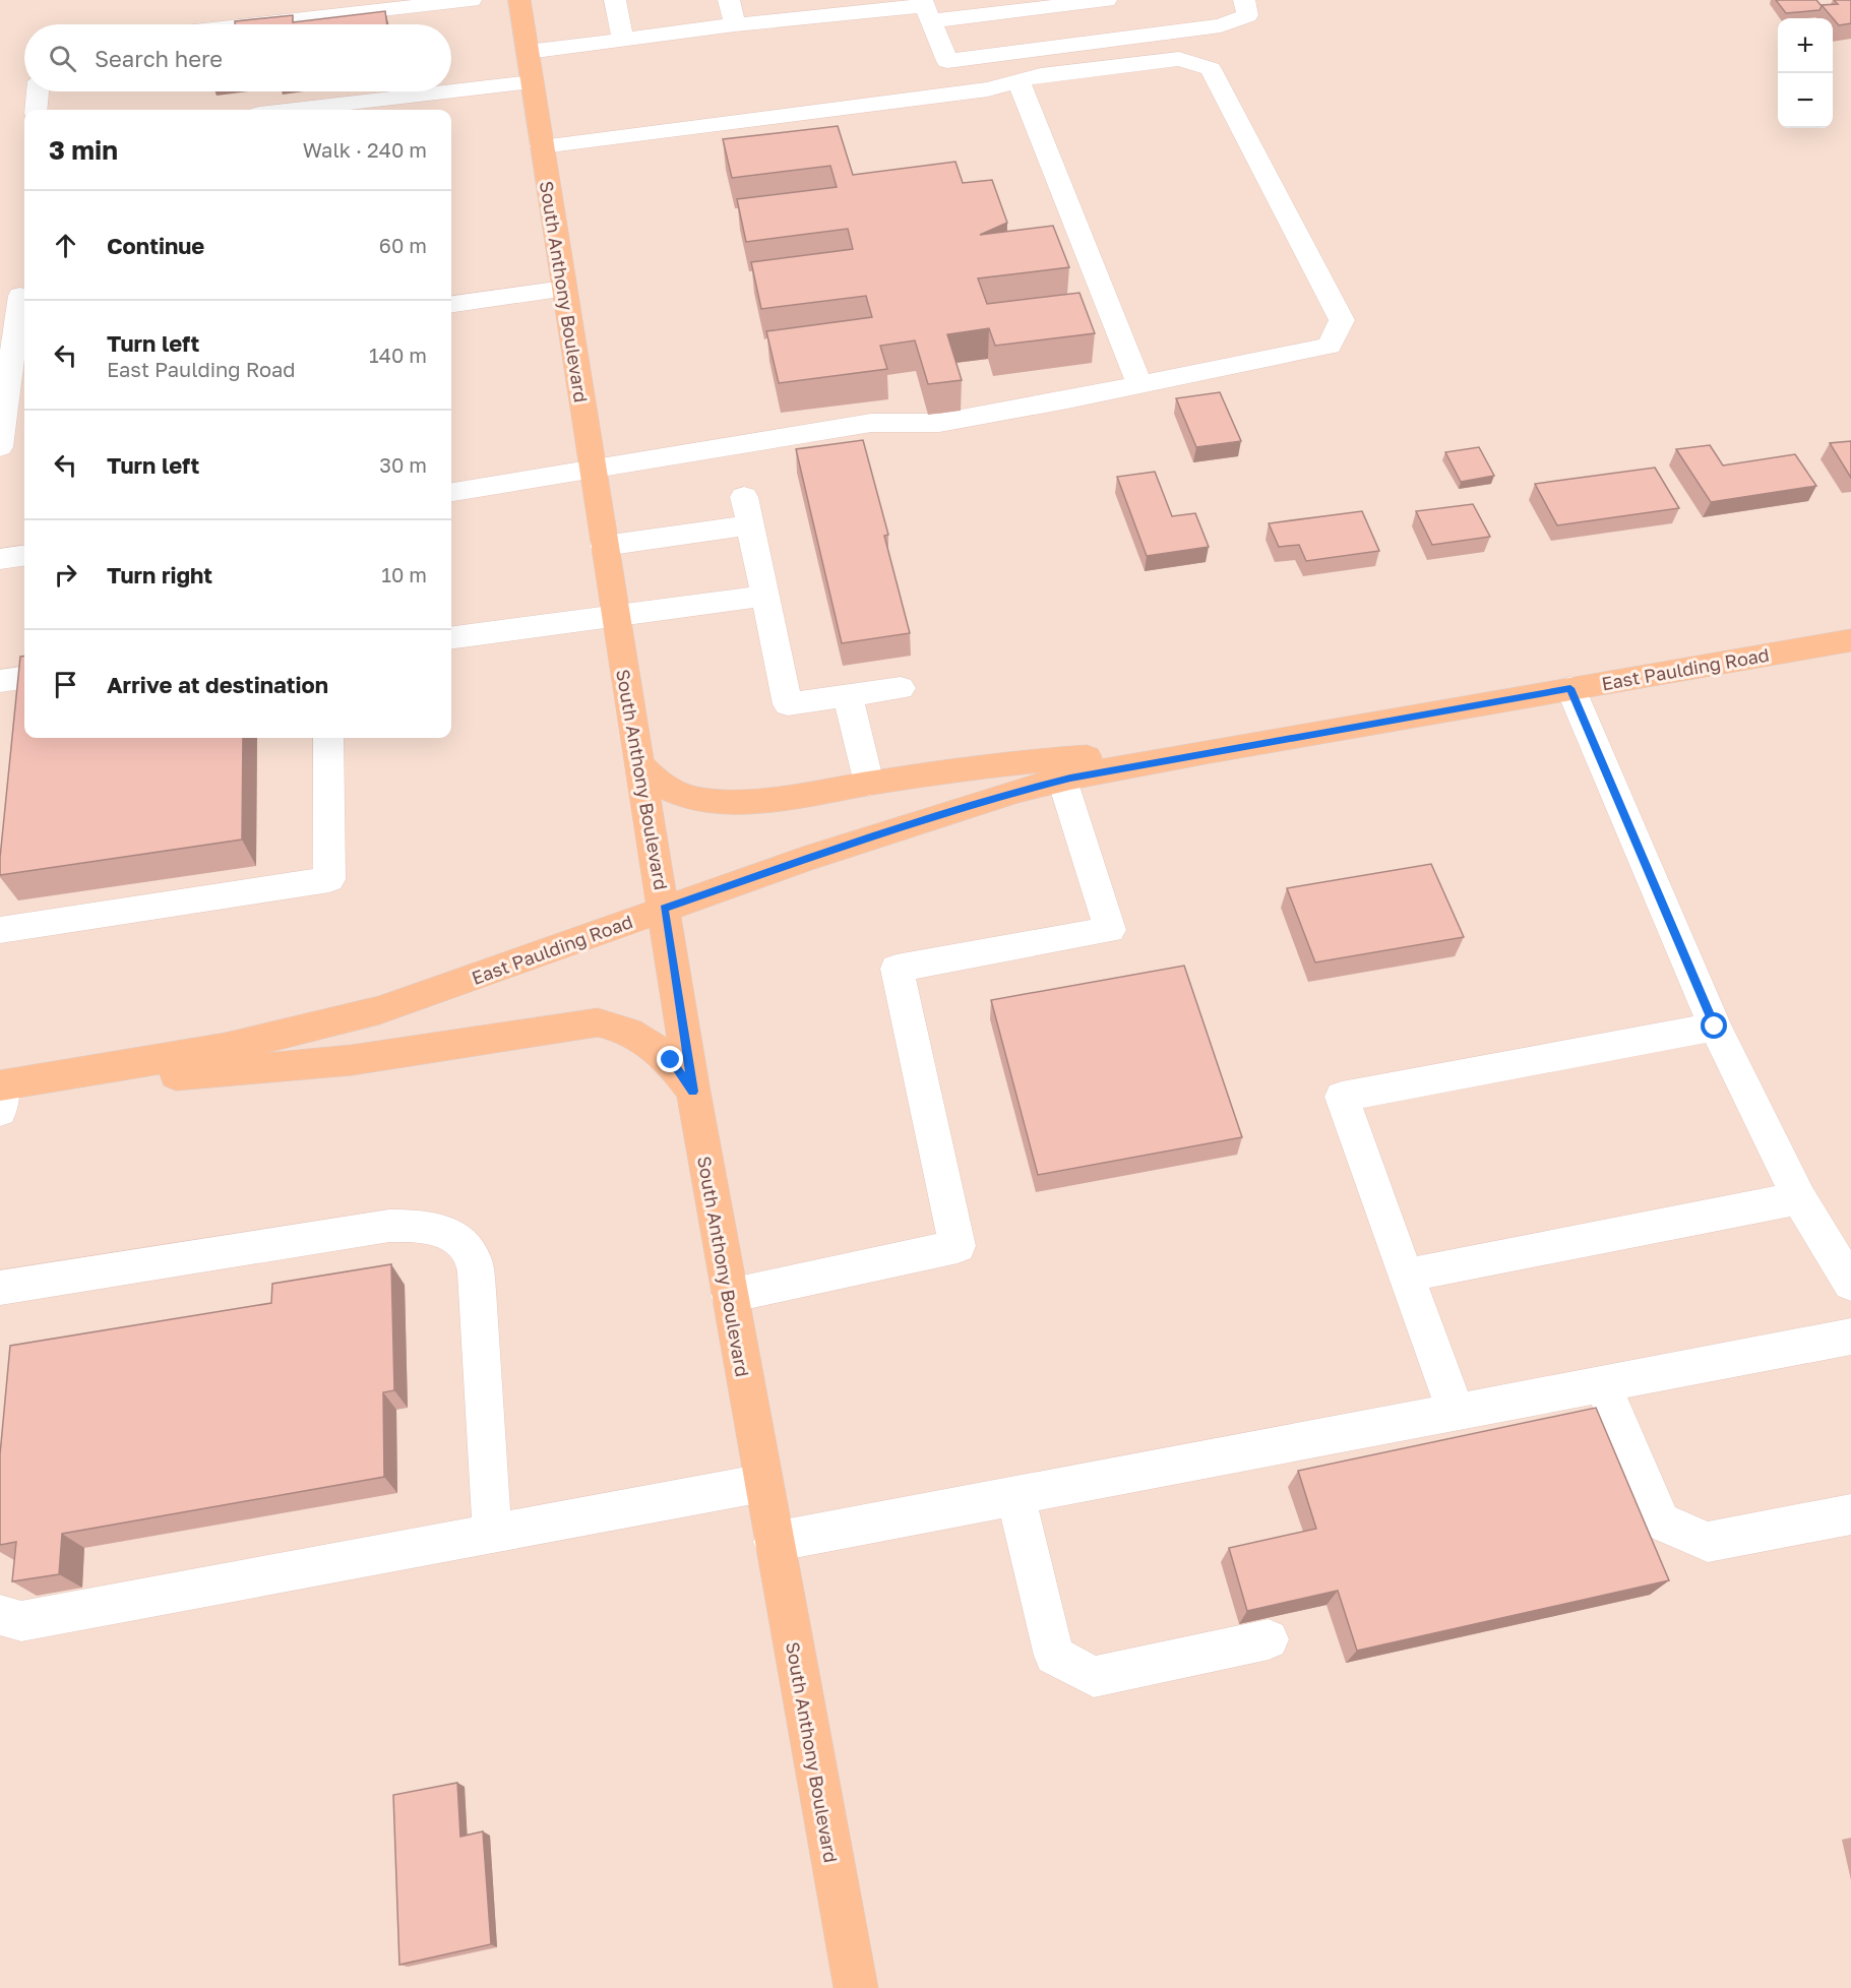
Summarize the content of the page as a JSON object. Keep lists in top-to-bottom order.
{
  "streets": {
    "main road": ["South Anthony Boulevard", "East Paulding Road"]
  },
  "crossings": [
    ["South Anthony Boulevard", "East Paulding Road"]
  ],
  "page": {
    "map_buttons": ["+", "−"],
    "search": "Search here",
    "heading": ["3 min", "Walk · 240 m"],
    "list": [
      ["Continue", "60 m"],
      ["Turn left", "East Paulding Road", "140 m"],
      ["Turn left", "30 m"],
      ["Turn right", "10 m"],
      "Arrive at destination"
    ]
  }
}
